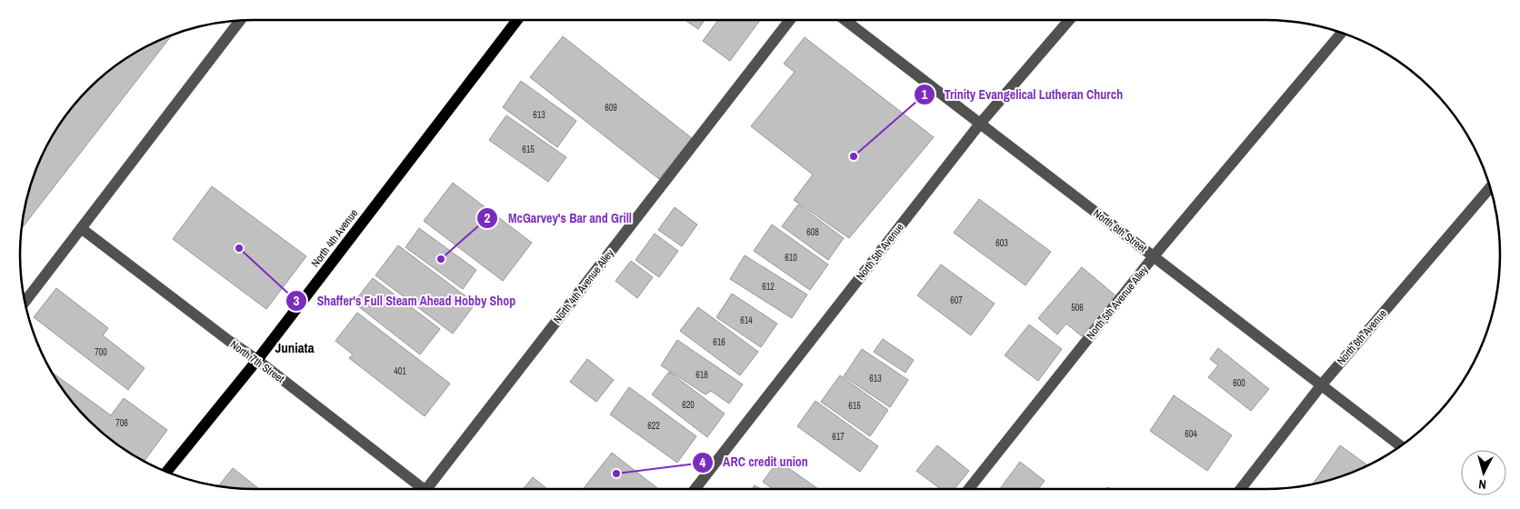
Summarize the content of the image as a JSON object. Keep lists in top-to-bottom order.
{
  "streets": {
    "main road": ["North 4th Avenue"],
    "street": [
      "North 6th Street",
      "North 5th Avenue",
      "North 4th Avenue Alley",
      "North 5th Avenue Alley",
      "North 6th Avenue",
      "North 7th Street"
    ]
  },
  "crossings": [
    ["North 6th Street", "North 5th Avenue"],
    ["North 6th Street", "North 5th Avenue Alley"],
    ["North 6th Street", "North 6th Avenue"],
    ["North 4th Avenue", "North 7th Street"]
  ],
  "districts": ["Juniata"],
  "places": [
    "Trinity Evangelical Lutheran Church",
    "Shaffer's Full Steam Ahead Hobby Shop",
    "McGarvey's Bar and Grill",
    "ARC credit union"
  ],
  "house_numbers": [
    "609",
    "613",
    "615",
    "608",
    "603",
    "610",
    "612",
    "607",
    "506",
    "614",
    "616",
    "700",
    "401",
    "618",
    "613",
    "600",
    "620",
    "615",
    "706",
    "622",
    "604",
    "617"
  ],
  "north": "bottom"
}
